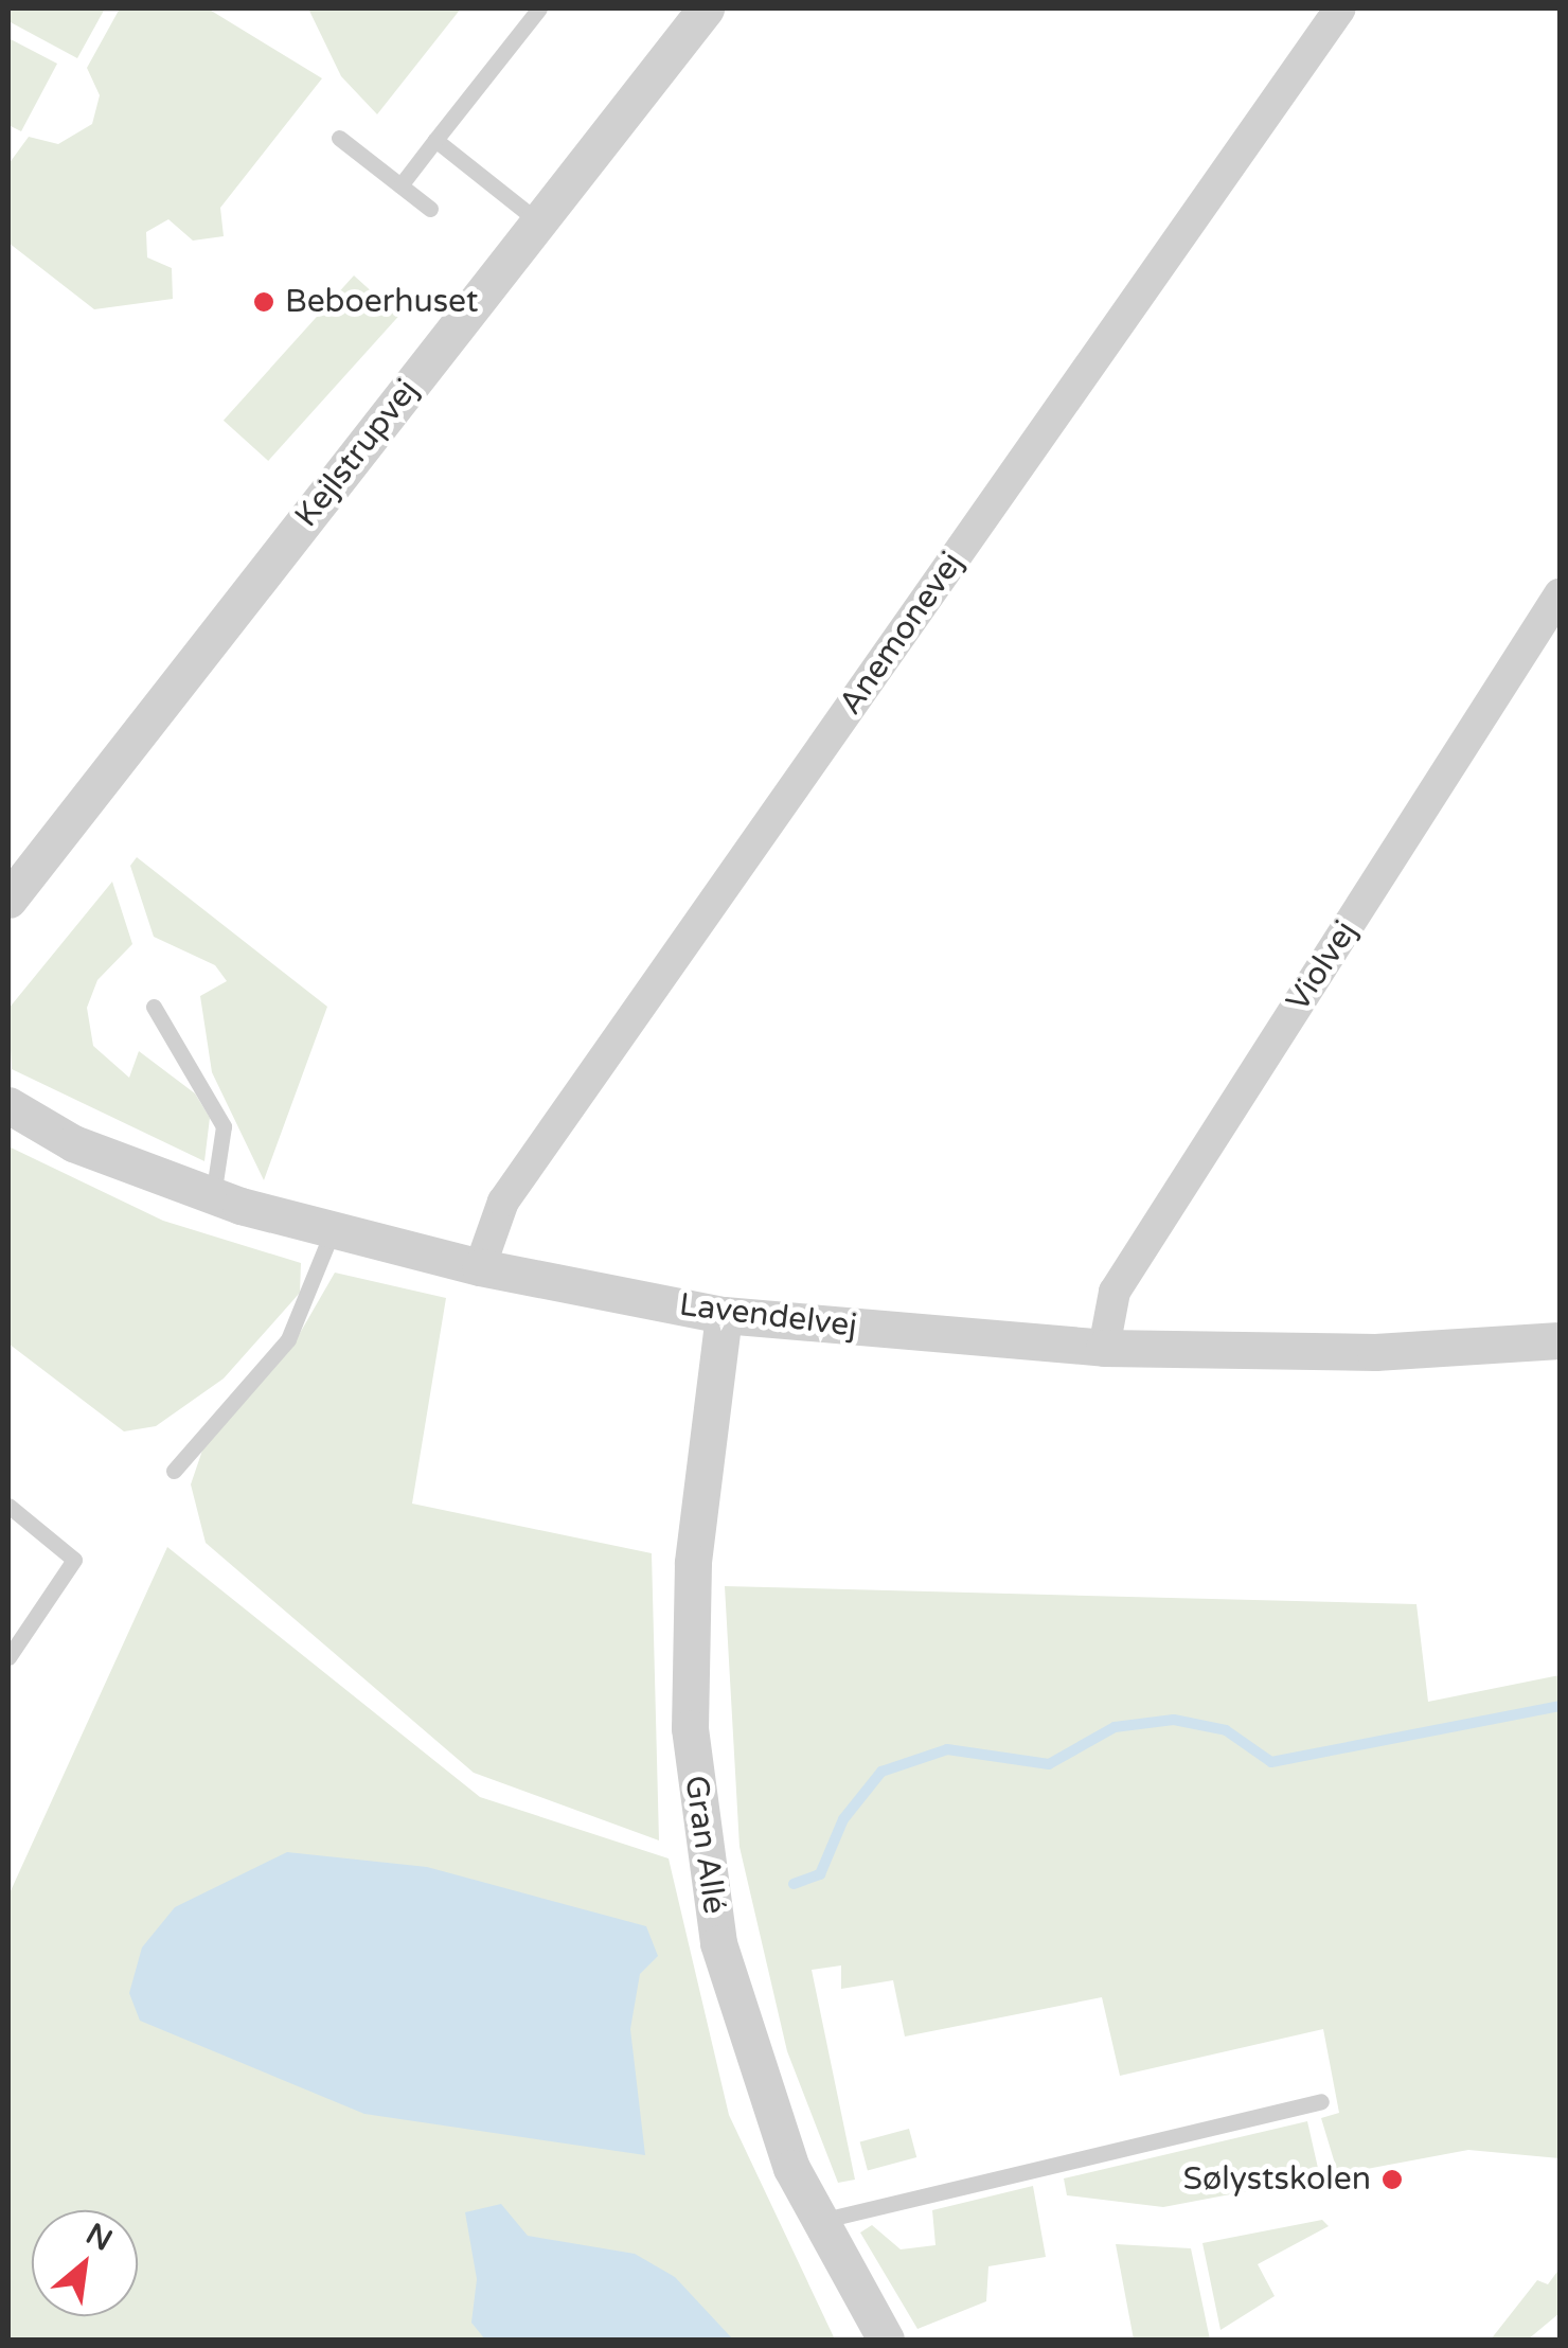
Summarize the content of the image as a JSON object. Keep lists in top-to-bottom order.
{
  "streets": {
    "street": [
      "Kejlstrupvej",
      "Anemonevej",
      "Violvej",
      "Lavendelvej",
      "Gran Allé"
    ]
  },
  "crossings": [
    ["Anemonevej", "Lavendelvej"],
    ["Violvej", "Lavendelvej"],
    ["Lavendelvej", "Gran Allé"]
  ],
  "places": ["Beboerhuset", "Sølystskolen"],
  "north": "top right"
}
